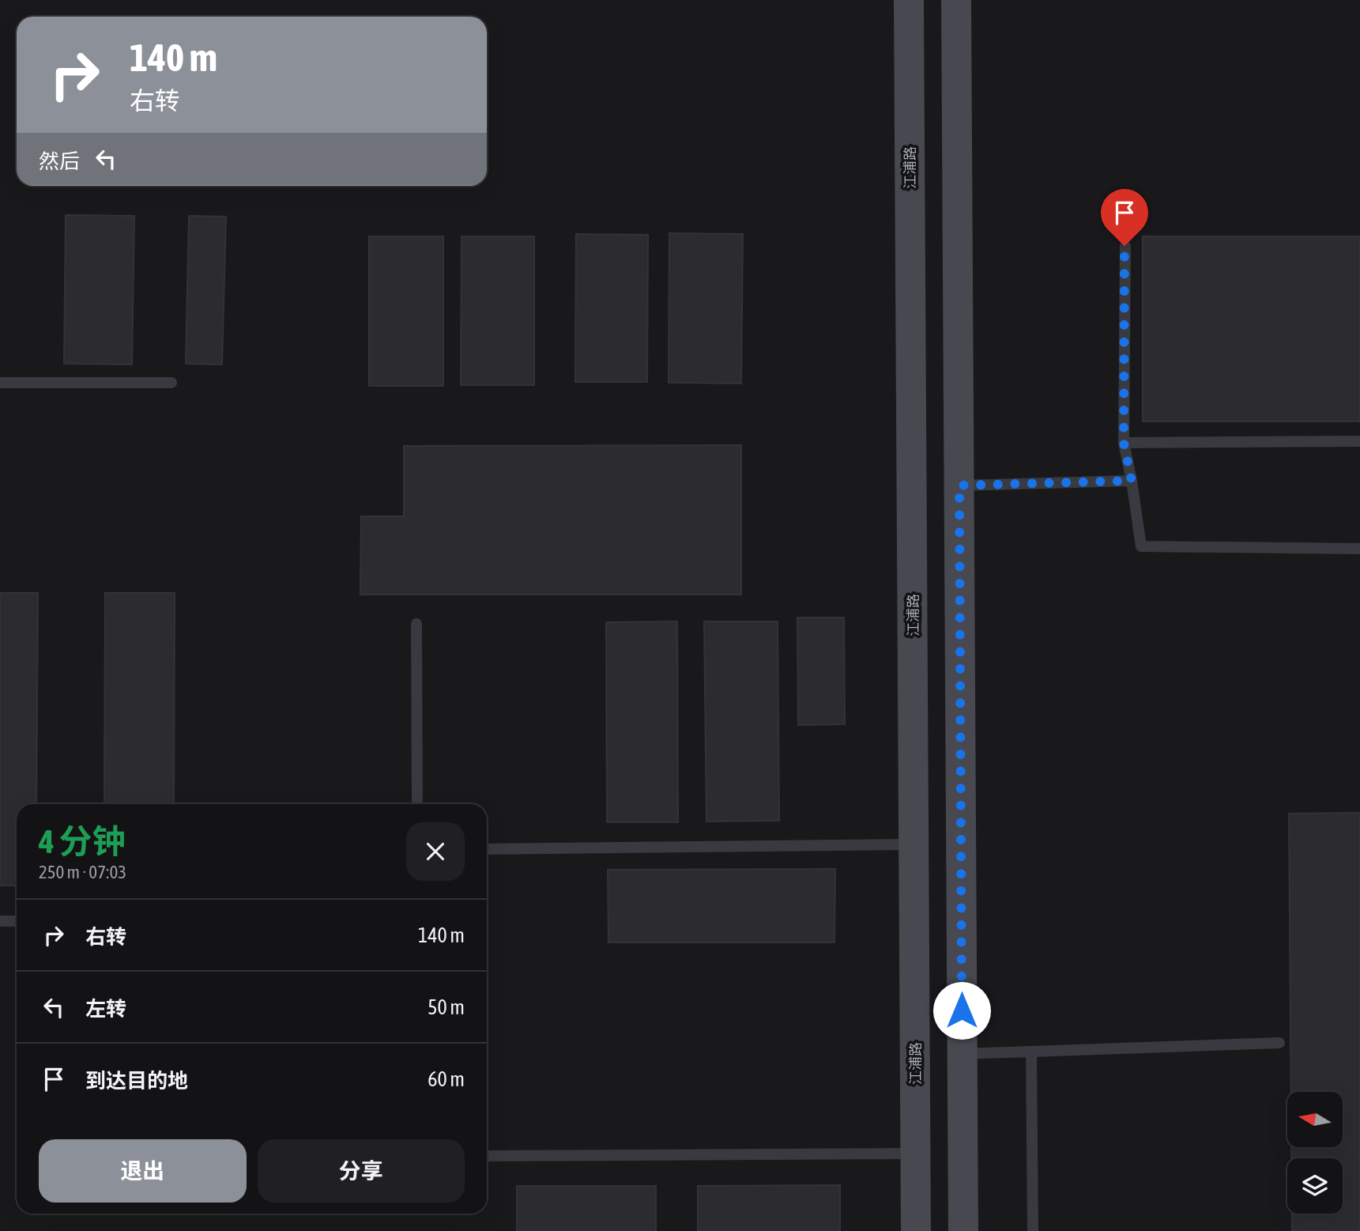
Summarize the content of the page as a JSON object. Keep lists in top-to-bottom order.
{
  "streets": {
    "street": ["江浦路"]
  },
  "north": "left",
  "page": {
    "turn": ["140 m", "右转"],
    "then": "然后",
    "heading": ["4 分钟", "250 m · 07:03"],
    "list": [
      {
        "name": "右转",
        "value": "140 m"
      },
      {
        "name": "左转",
        "value": "50 m"
      },
      {
        "name": "到达目的地",
        "value": "60 m"
      }
    ],
    "buttons": ["退出", "分享"]
  }
}
